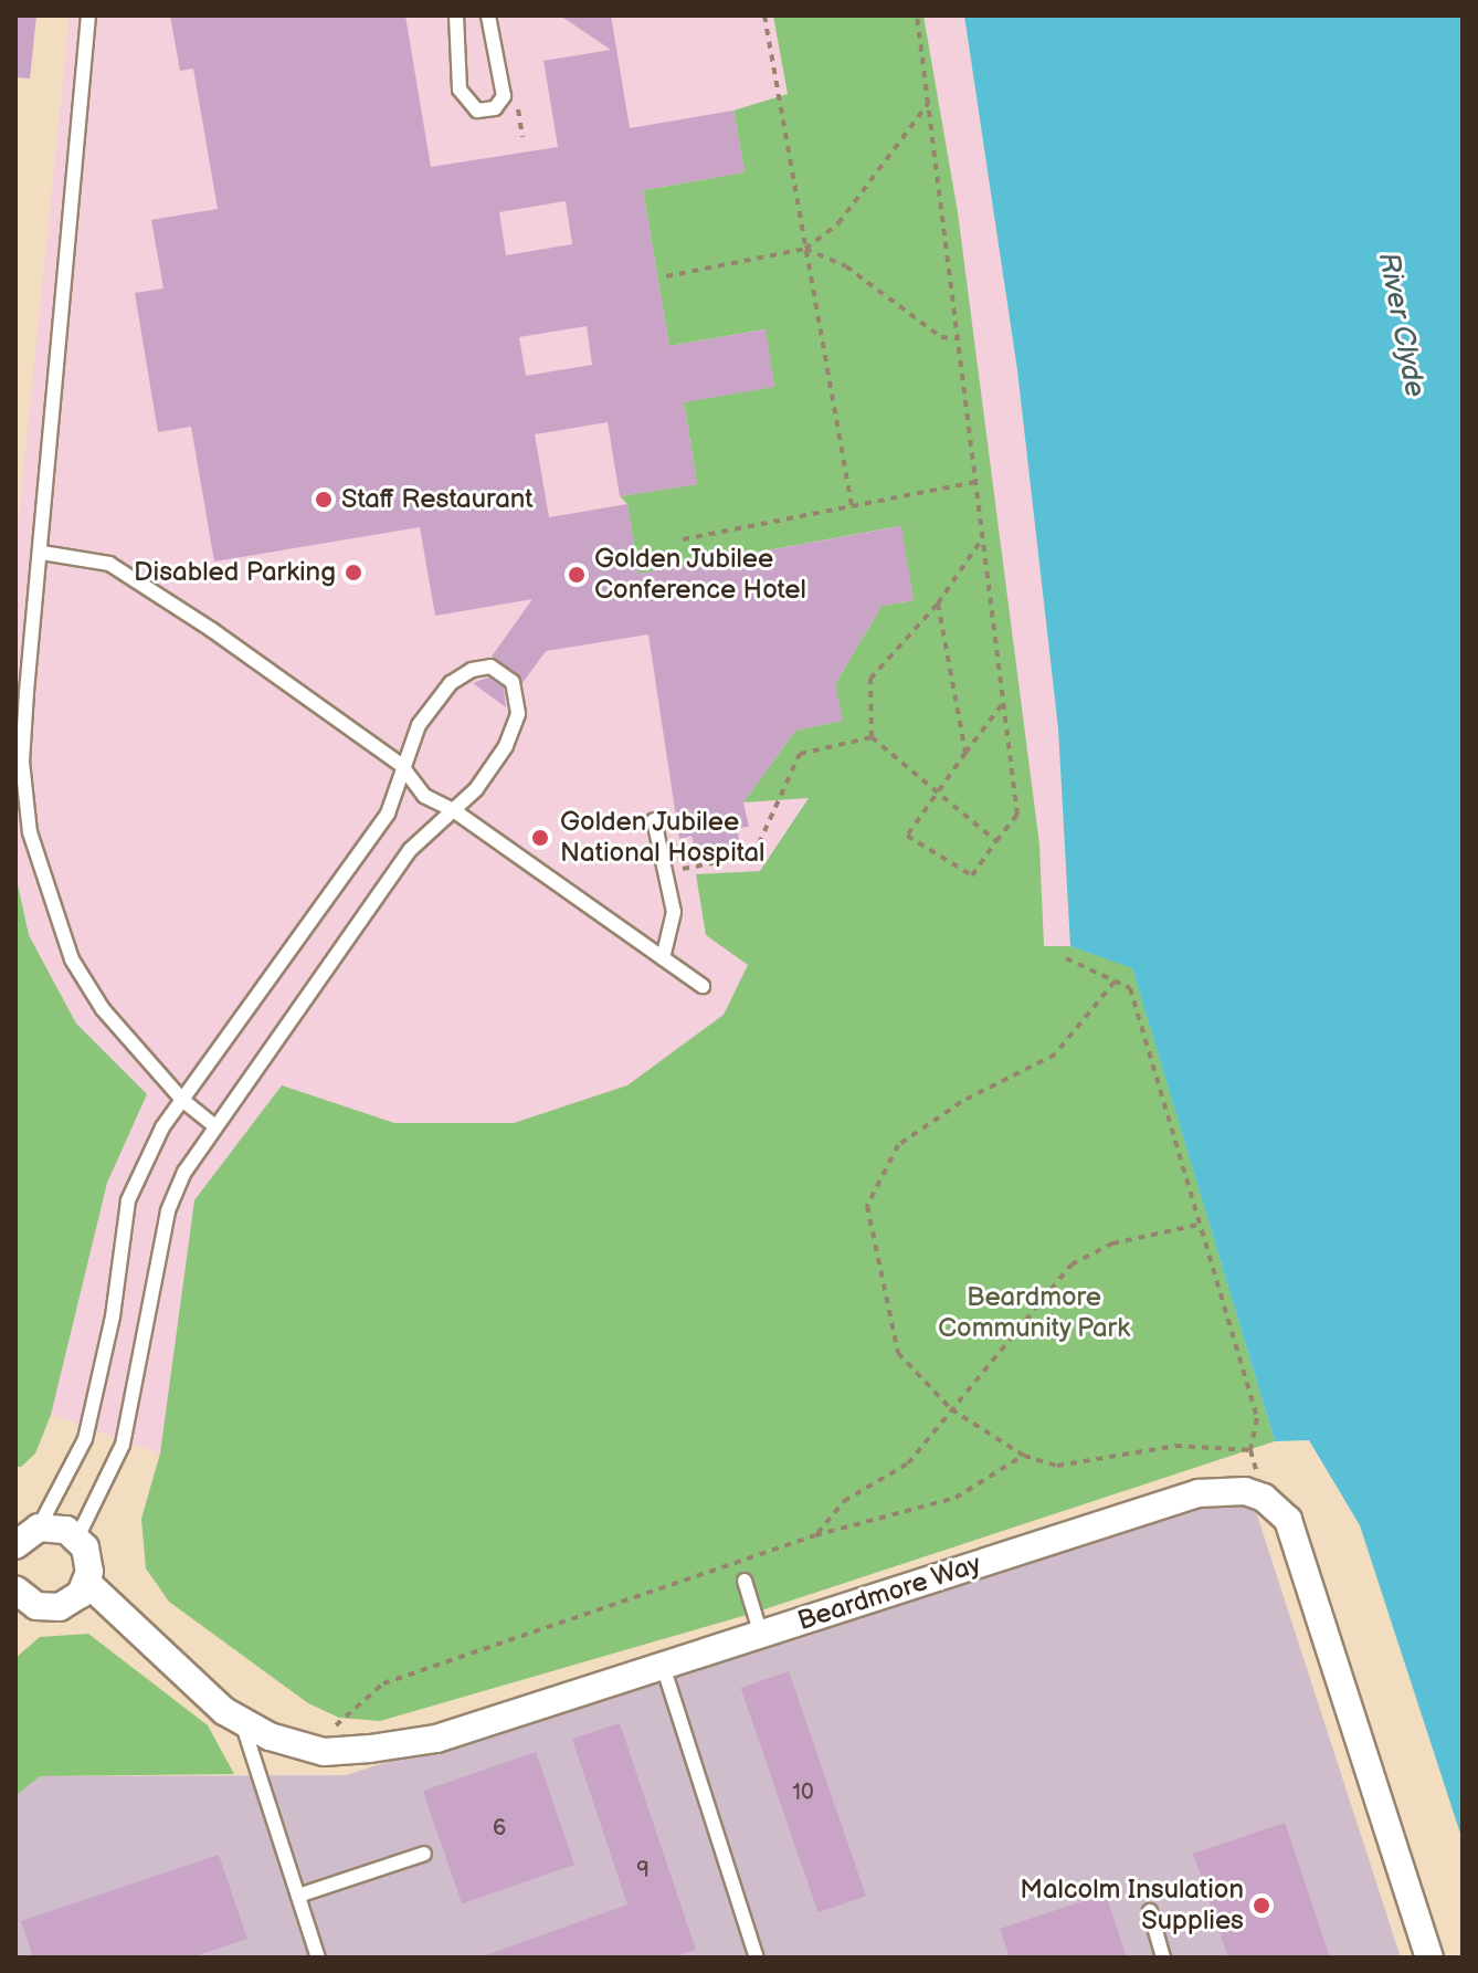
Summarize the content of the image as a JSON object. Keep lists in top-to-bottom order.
{
  "streets": {
    "street": ["Beardmore Way"]
  },
  "water": ["River Clyde"],
  "parks": ["Beardmore Community Park"],
  "places": [
    "Staff Restaurant",
    "Disabled Parking",
    "Golden Jubilee Conference Hotel",
    "Golden Jubilee National Hospital",
    "Malcolm Insulation Supplies"
  ],
  "house_numbers": ["10", "6", "9"]
}
